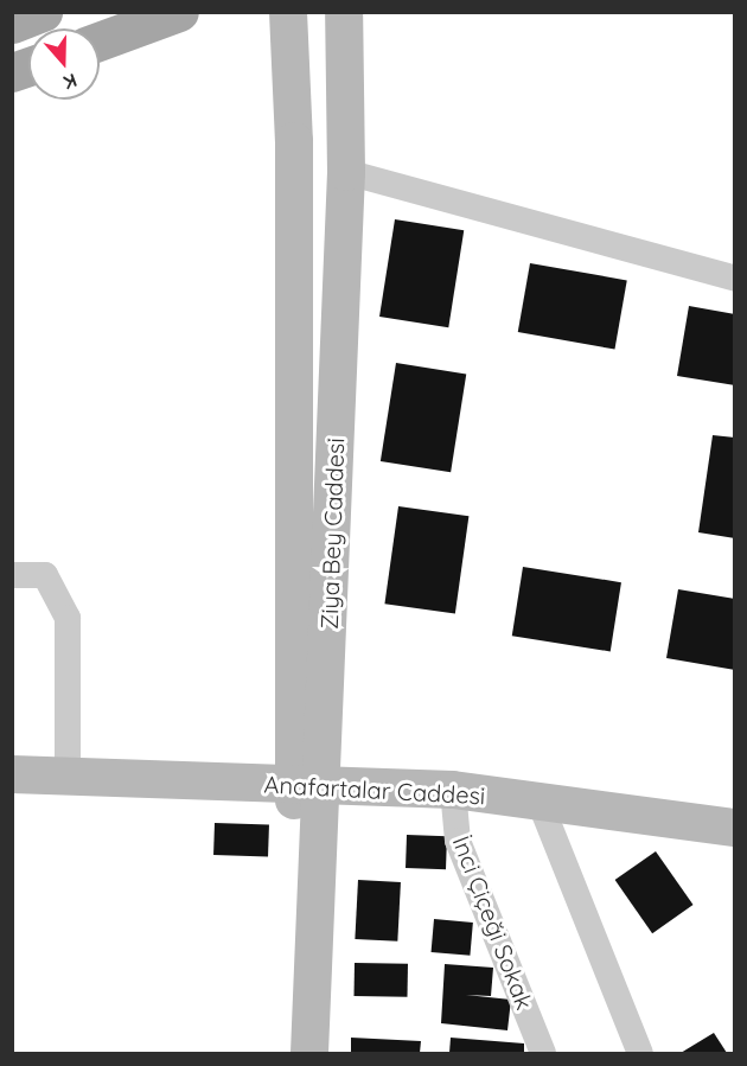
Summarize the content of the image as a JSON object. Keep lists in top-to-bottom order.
{
  "streets": {
    "street": ["Ziya Bey Caddesi", "Anafartalar Caddesi", "İnci Çiçeği Sokak"]
  },
  "crossings": [
    ["Ziya Bey Caddesi", "Anafartalar Caddesi"],
    ["Anafartalar Caddesi", "İnci Çiçeği Sokak"]
  ],
  "north": "bottom"
}
